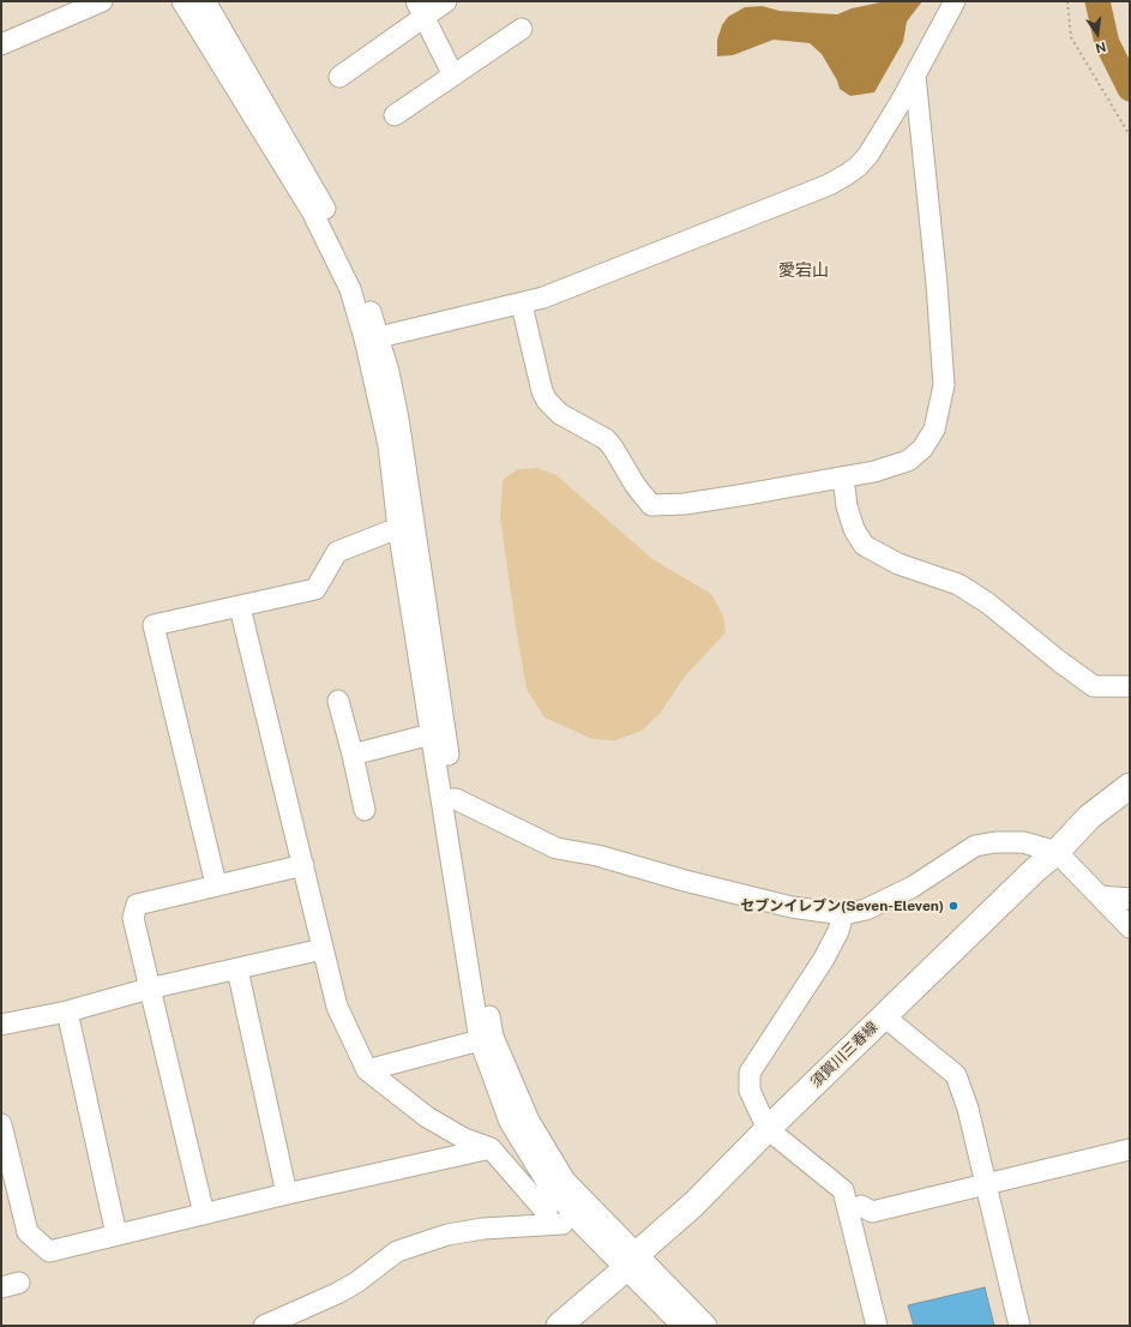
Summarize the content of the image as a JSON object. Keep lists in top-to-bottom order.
{
  "streets": {
    "main road": ["須賀川三春線"]
  },
  "districts": ["愛宕山"],
  "places": ["セブンイレブン(Seven-Eleven)"],
  "north": "bottom"
}
